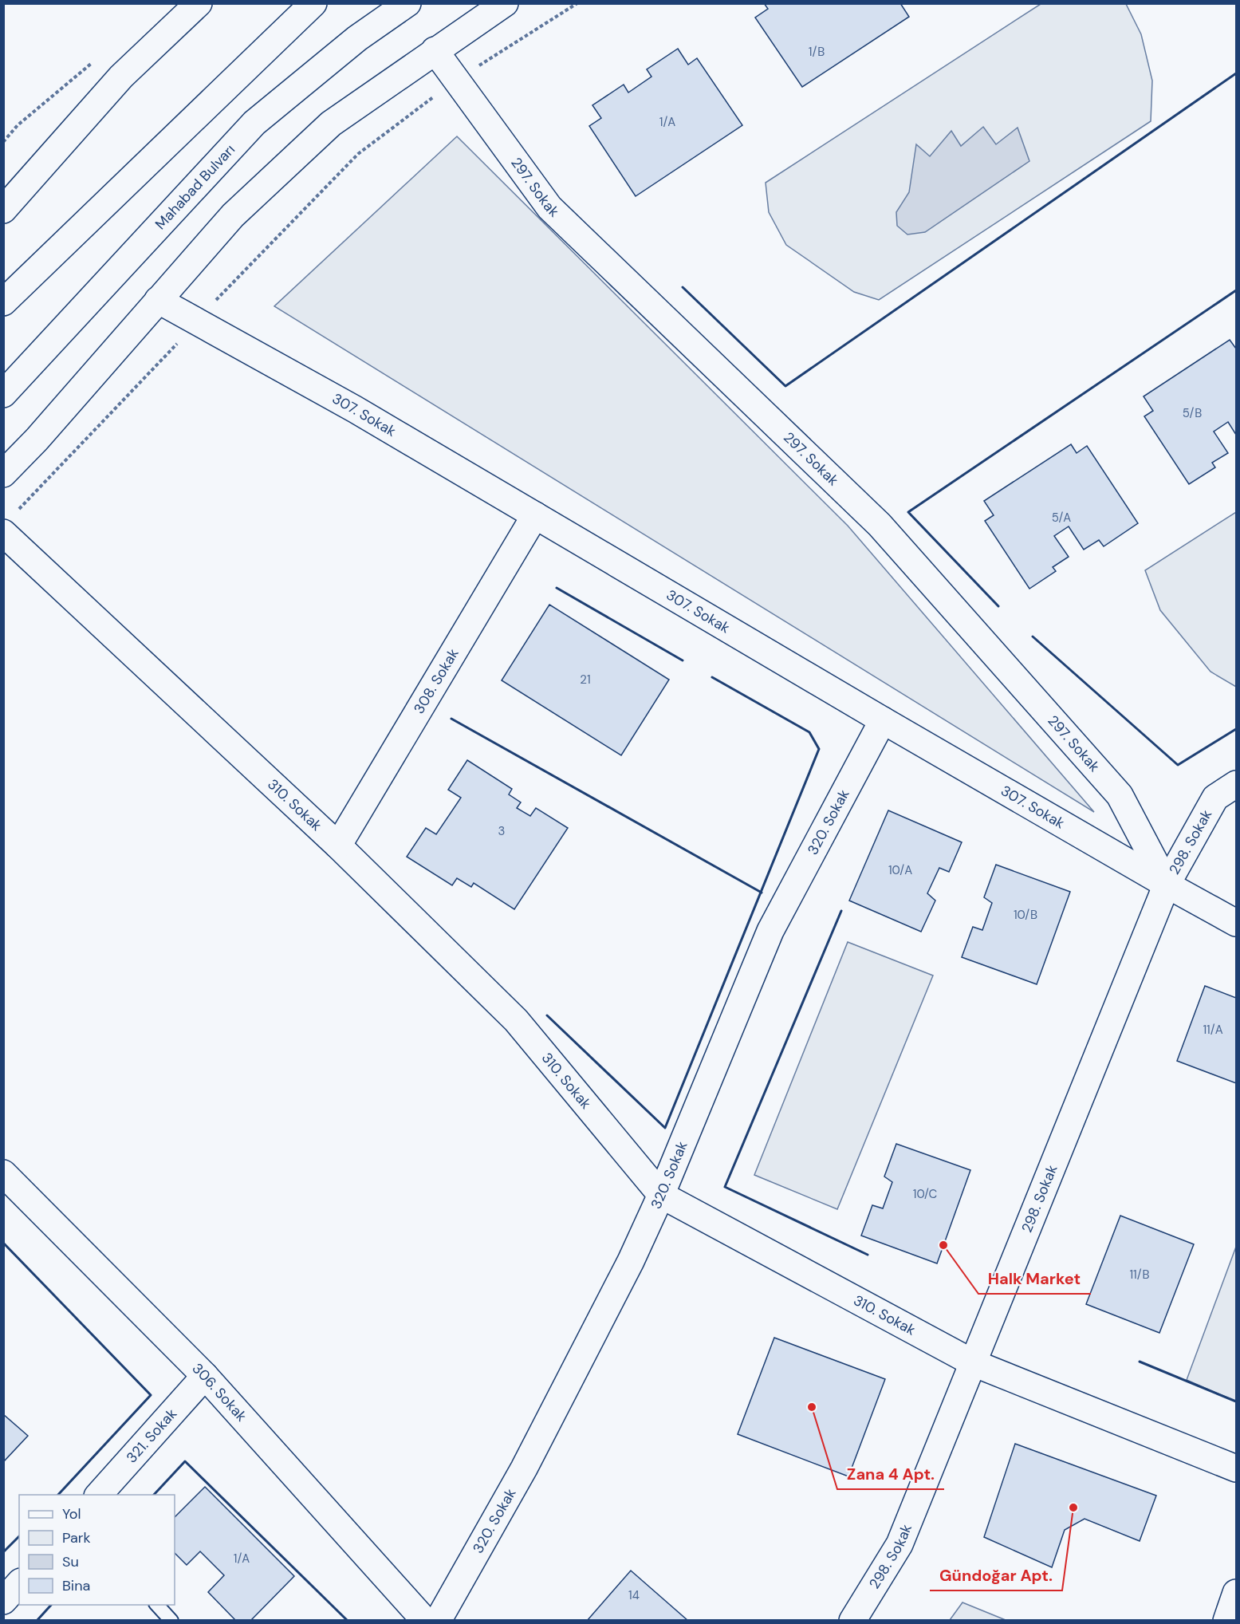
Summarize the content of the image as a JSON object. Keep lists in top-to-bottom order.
{
  "streets": {
    "street": [
      "297. Sokak",
      "Mahabad Bulvarı",
      "307. Sokak",
      "308. Sokak",
      "310. Sokak",
      "320. Sokak",
      "298. Sokak",
      "306. Sokak",
      "321. Sokak"
    ]
  },
  "crossings": [
    ["297. Sokak", "307. Sokak"],
    ["297. Sokak", "298. Sokak"],
    ["307. Sokak", "308. Sokak"],
    ["307. Sokak", "320. Sokak"],
    ["307. Sokak", "298. Sokak"],
    ["308. Sokak", "310. Sokak"],
    ["310. Sokak", "320. Sokak"],
    ["310. Sokak", "298. Sokak"],
    ["306. Sokak", "321. Sokak"]
  ],
  "places": ["Halk Market", "Zana 4 Apt.", "Gündoğar Apt."],
  "house_numbers": [
    "1/B",
    "1/A",
    "5/B",
    "5/A",
    "21",
    "3",
    "10/A",
    "10/B",
    "11/A",
    "10/C",
    "11/B",
    "1/A",
    "14"
  ],
  "legend": [
    "Yol",
    "Park",
    "Su",
    "Bina"
  ]
}
